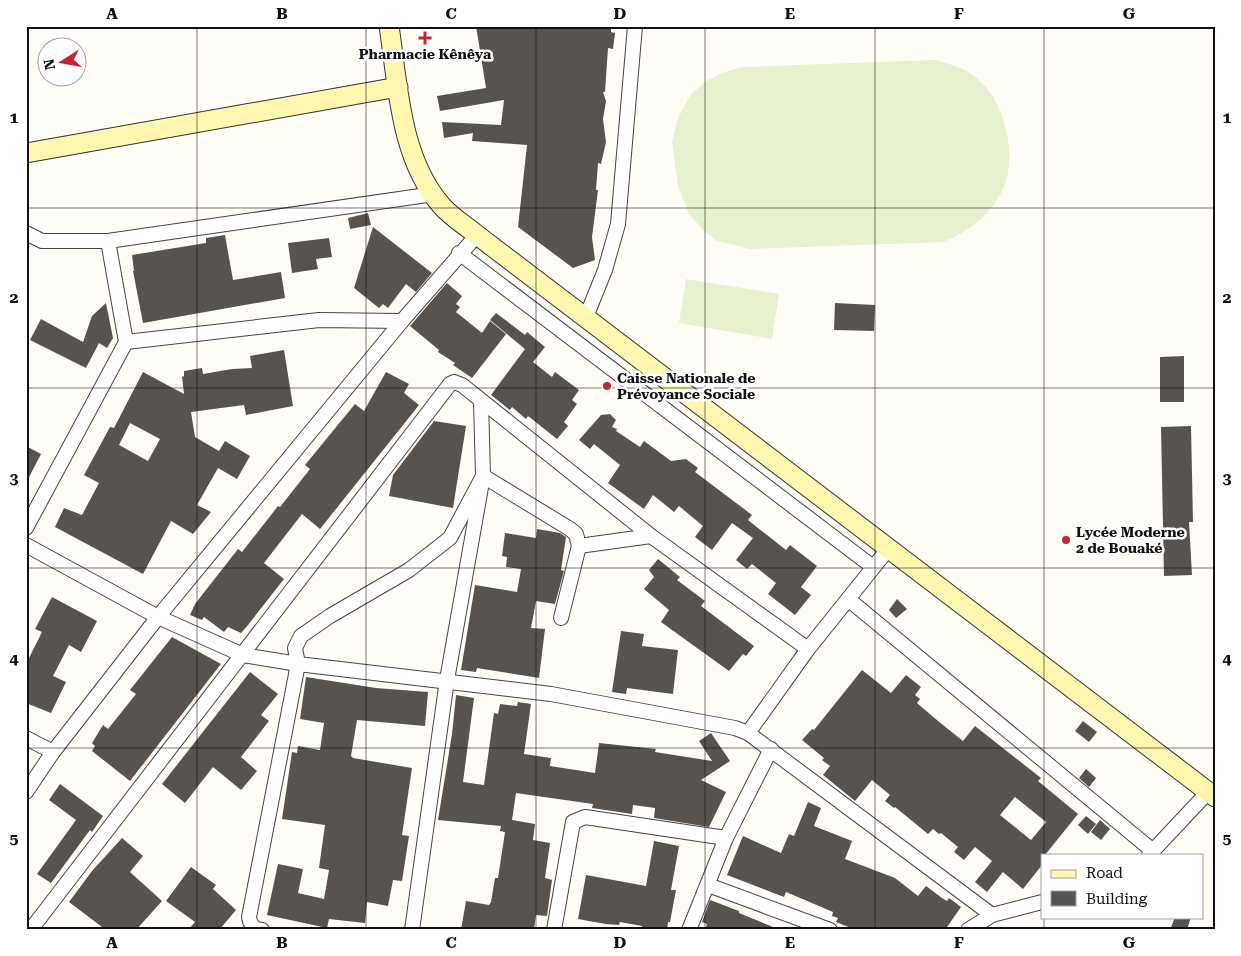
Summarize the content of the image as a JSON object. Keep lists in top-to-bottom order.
{
  "places": {
    "health": ["Pharmacie Kênêya"],
    "other": ["Caisse Nationale de Prévoyance Sociale", "Lycée Moderne 2 de Bouaké"]
  },
  "legend": ["Road", "Building"],
  "north": "left",
  "grid": {
    "columns": [
      "A",
      "B",
      "C",
      "D",
      "E",
      "F",
      "G"
    ],
    "rows": [
      "1",
      "2",
      "3",
      "4",
      "5"
    ]
  }
}
